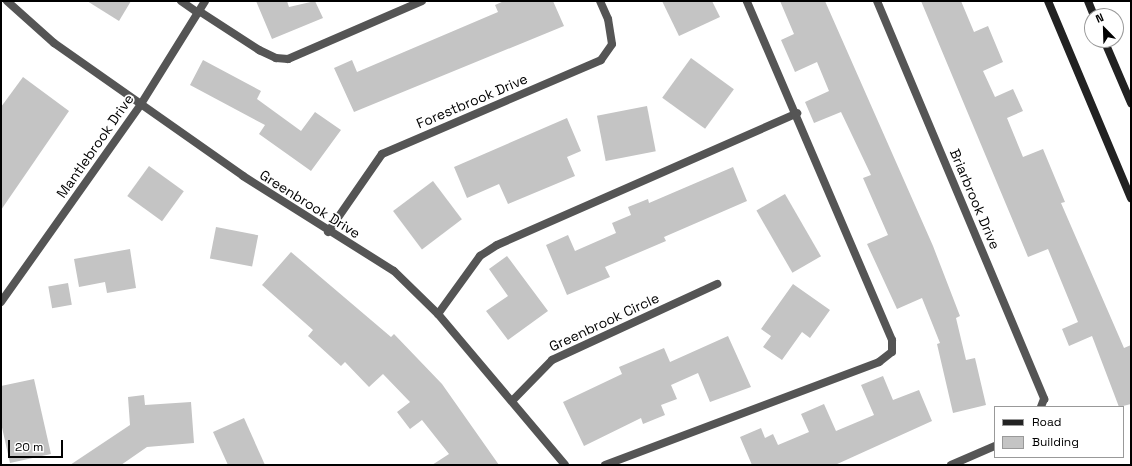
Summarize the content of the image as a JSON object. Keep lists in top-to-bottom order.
{
  "streets": {
    "street": [
      "Forestbrook Drive",
      "Mantlebrook Drive",
      "Briarbrook Drive",
      "Greenbrook Drive",
      "Greenbrook Circle"
    ]
  },
  "crossings": [
    ["Forestbrook Drive", "Greenbrook Drive"],
    ["Mantlebrook Drive", "Greenbrook Drive"],
    ["Greenbrook Drive", "Greenbrook Circle"]
  ],
  "legend": ["Road", "Building"],
  "scale_bar": "20 m",
  "north": "top left"
}
